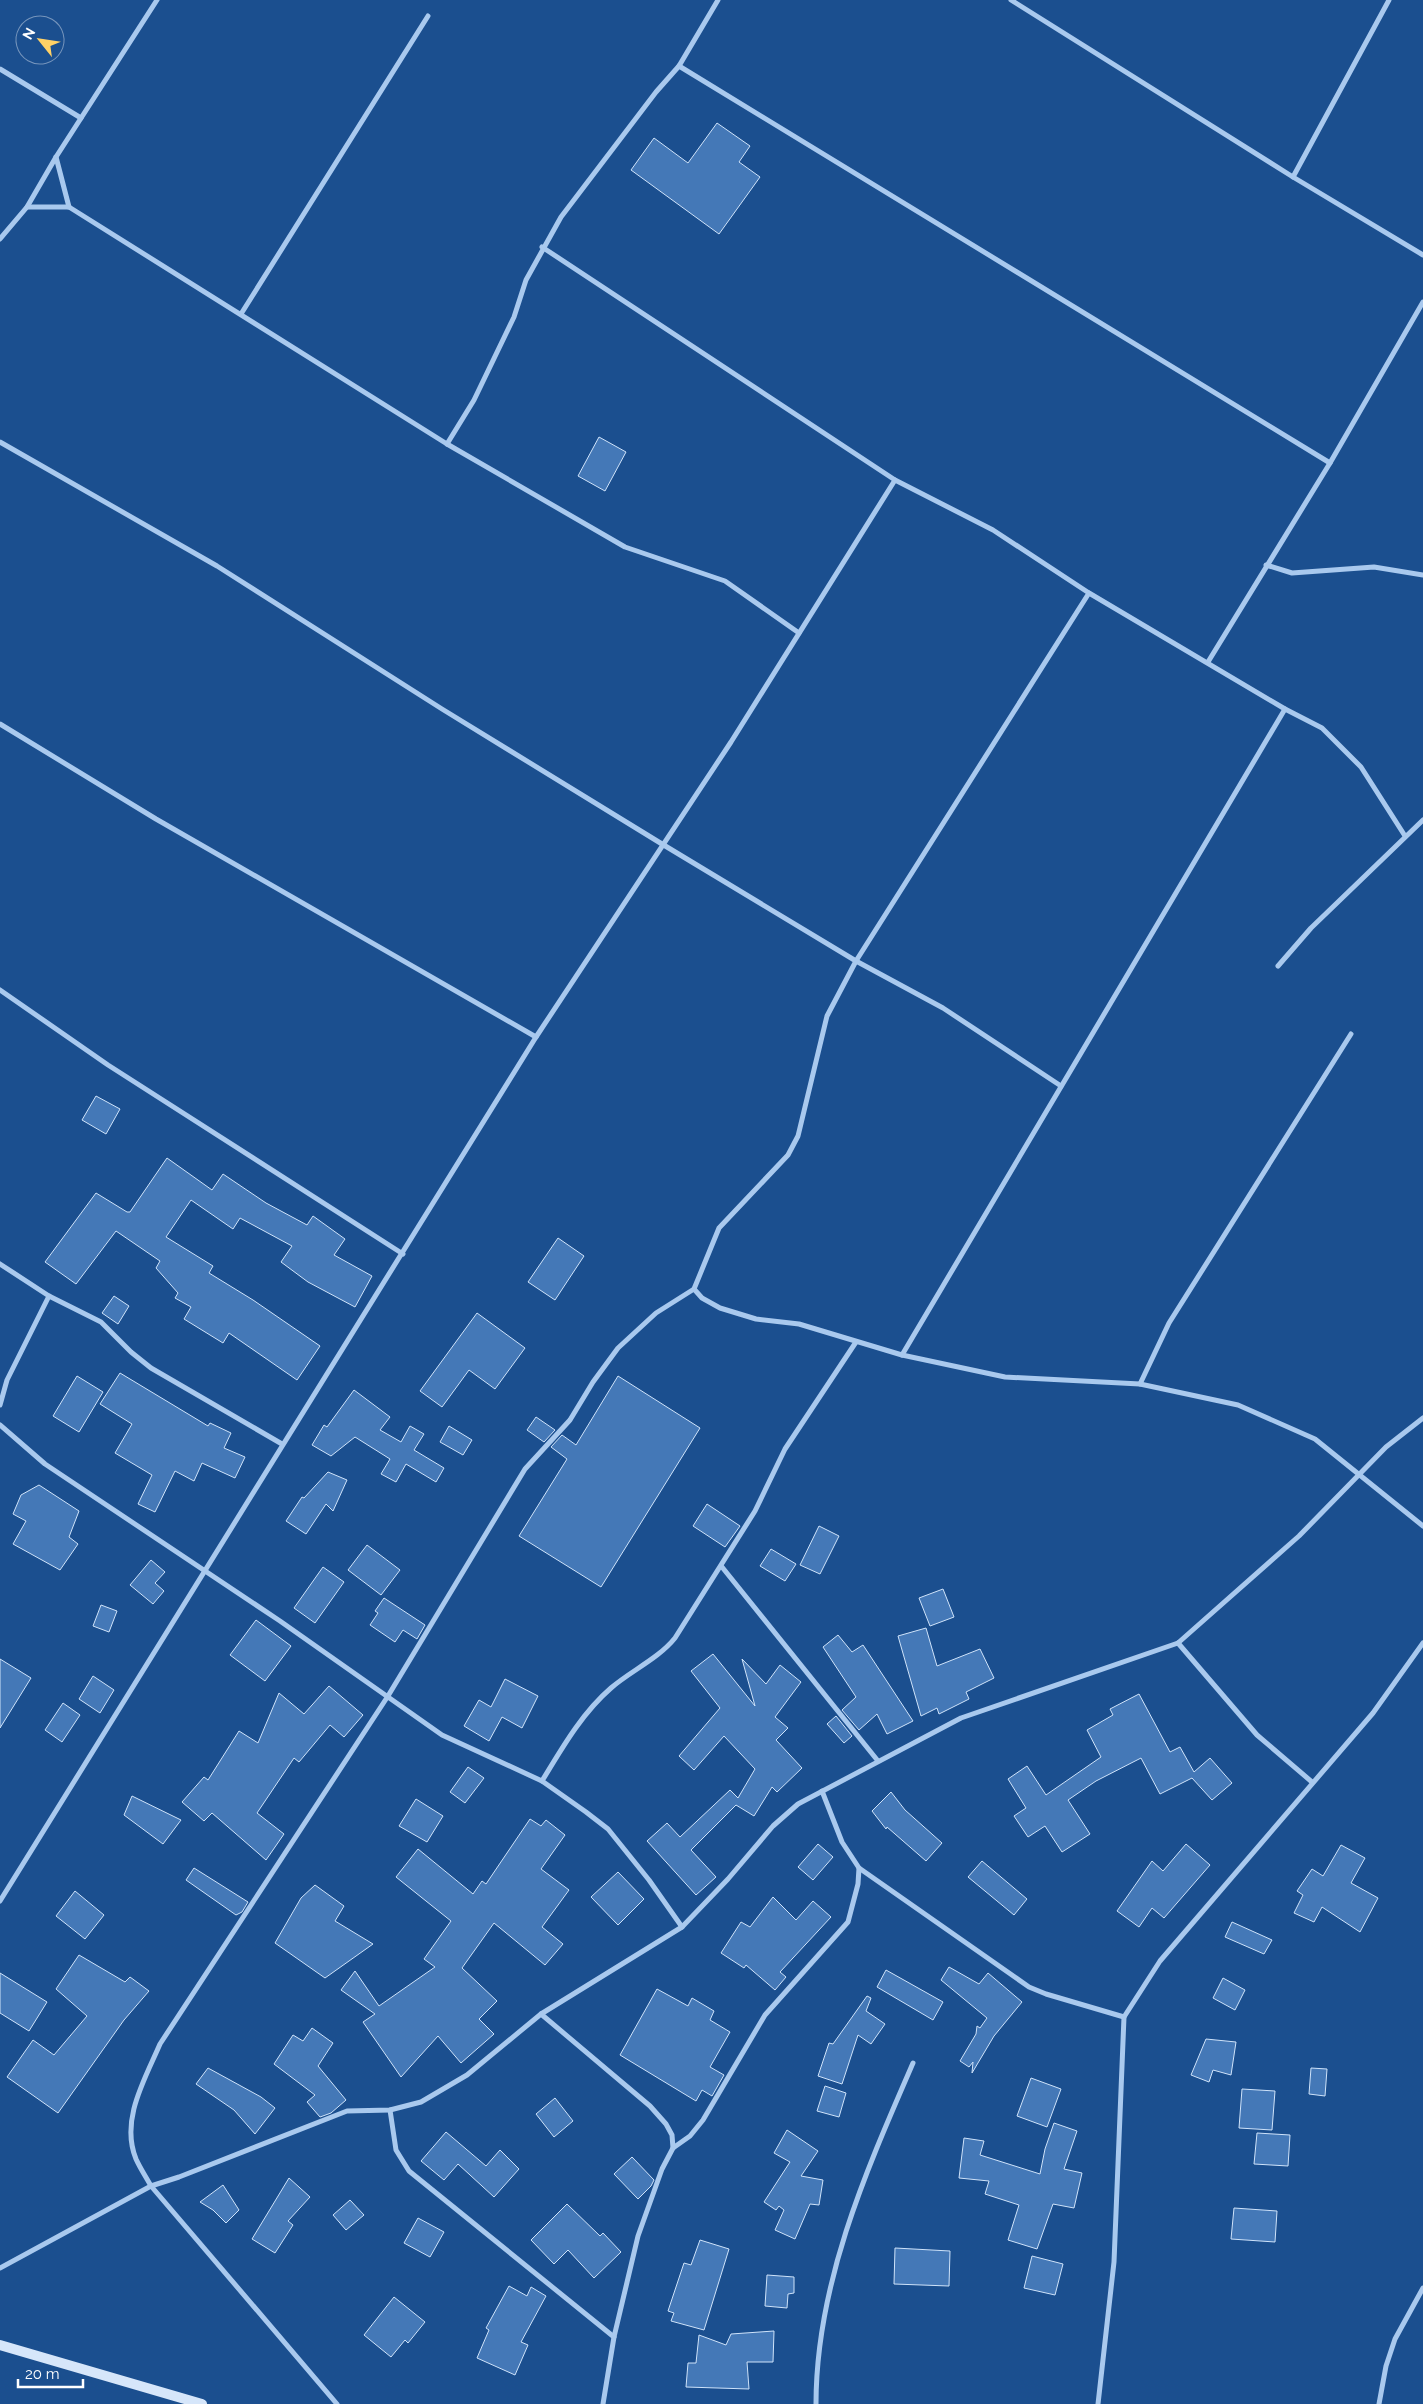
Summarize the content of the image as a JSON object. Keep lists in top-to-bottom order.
{
  "scale_bar": "20 m",
  "north": "top left"
}
